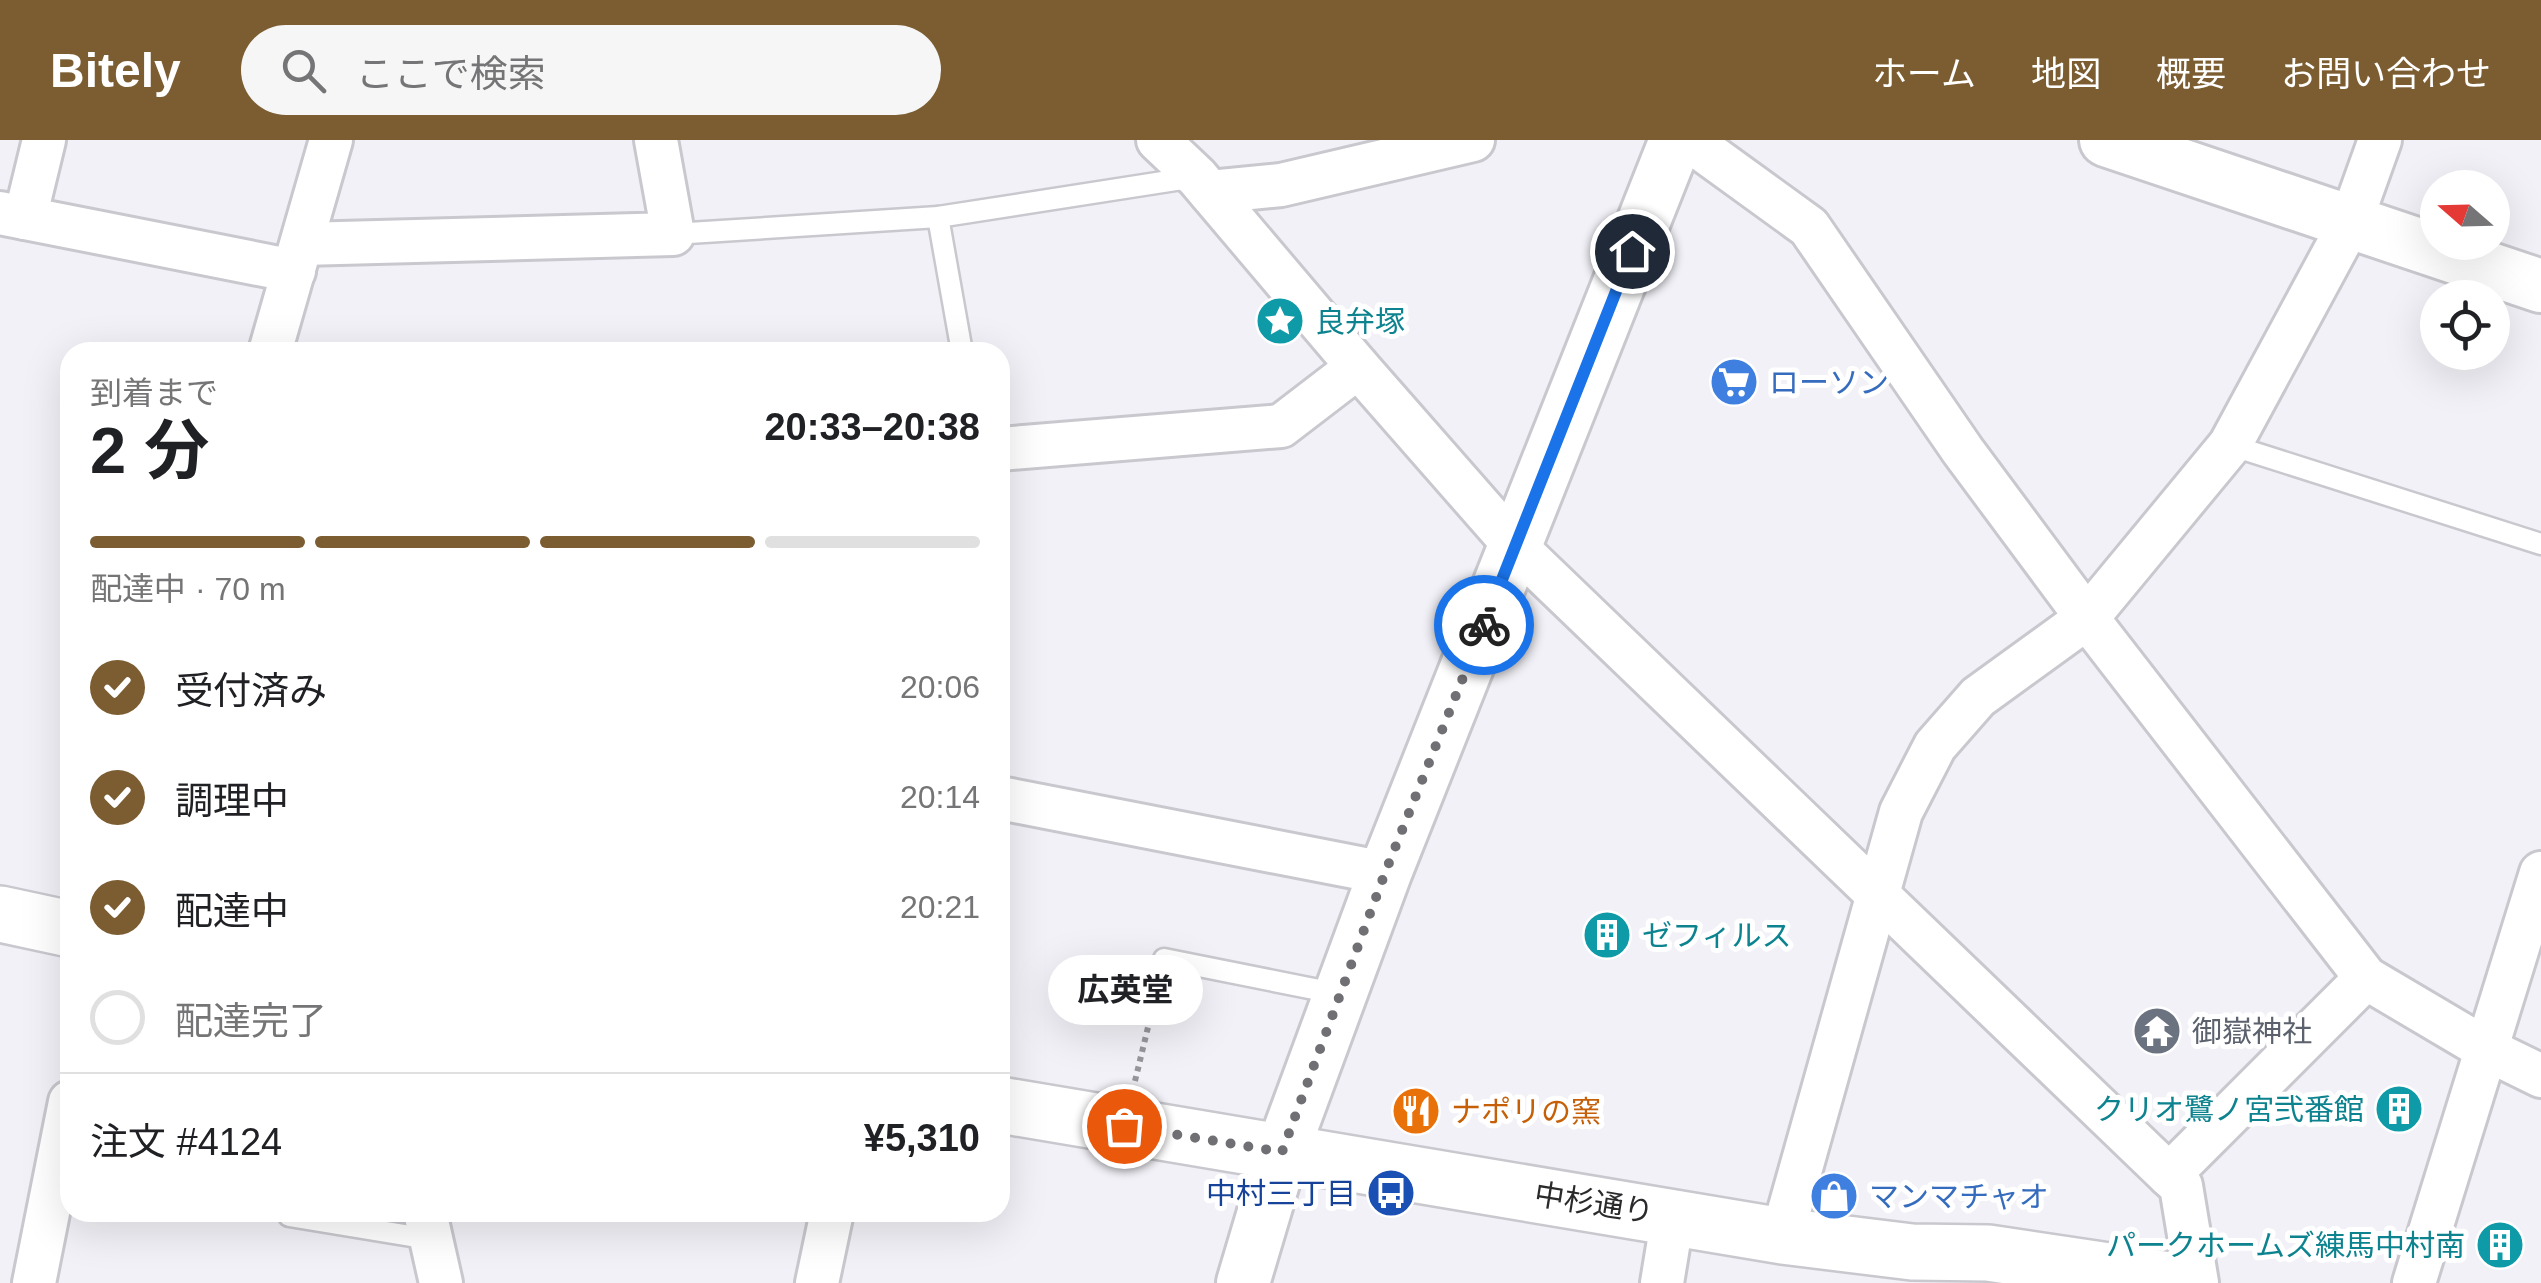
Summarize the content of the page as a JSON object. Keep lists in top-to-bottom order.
{
  "streets": {
    "main road": ["中杉通り"]
  },
  "places": {
    "place": ["良弁塚"],
    "supermarket": ["ローソン"],
    "building": ["ゼフィルス", "クリオ鷺ノ宮弐番館", "パークホームズ練馬中村南"],
    "temple": ["御嶽神社"],
    "restaurant": ["ナポリの窯"],
    "other": ["広英堂"],
    "bus stop": ["中村三丁目"],
    "shop": ["マンマチャオ"]
  },
  "north": "left",
  "page": {
    "header": "Bitely",
    "search": "ここで検索",
    "nav": [
      "ホーム",
      "地図",
      "概要",
      "お問い合わせ"
    ],
    "heading": ["2 分", "到着まで", "20:33–20:38"],
    "panel": ["注文 #4124", "¥5,310"],
    "bar": "配達中 · 70 m",
    "list": [
      ["受付済み", "20:06"],
      ["調理中", "20:14"],
      ["配達中", "20:21"],
      "配達完了"
    ],
    "bubble": "広英堂"
  }
}
